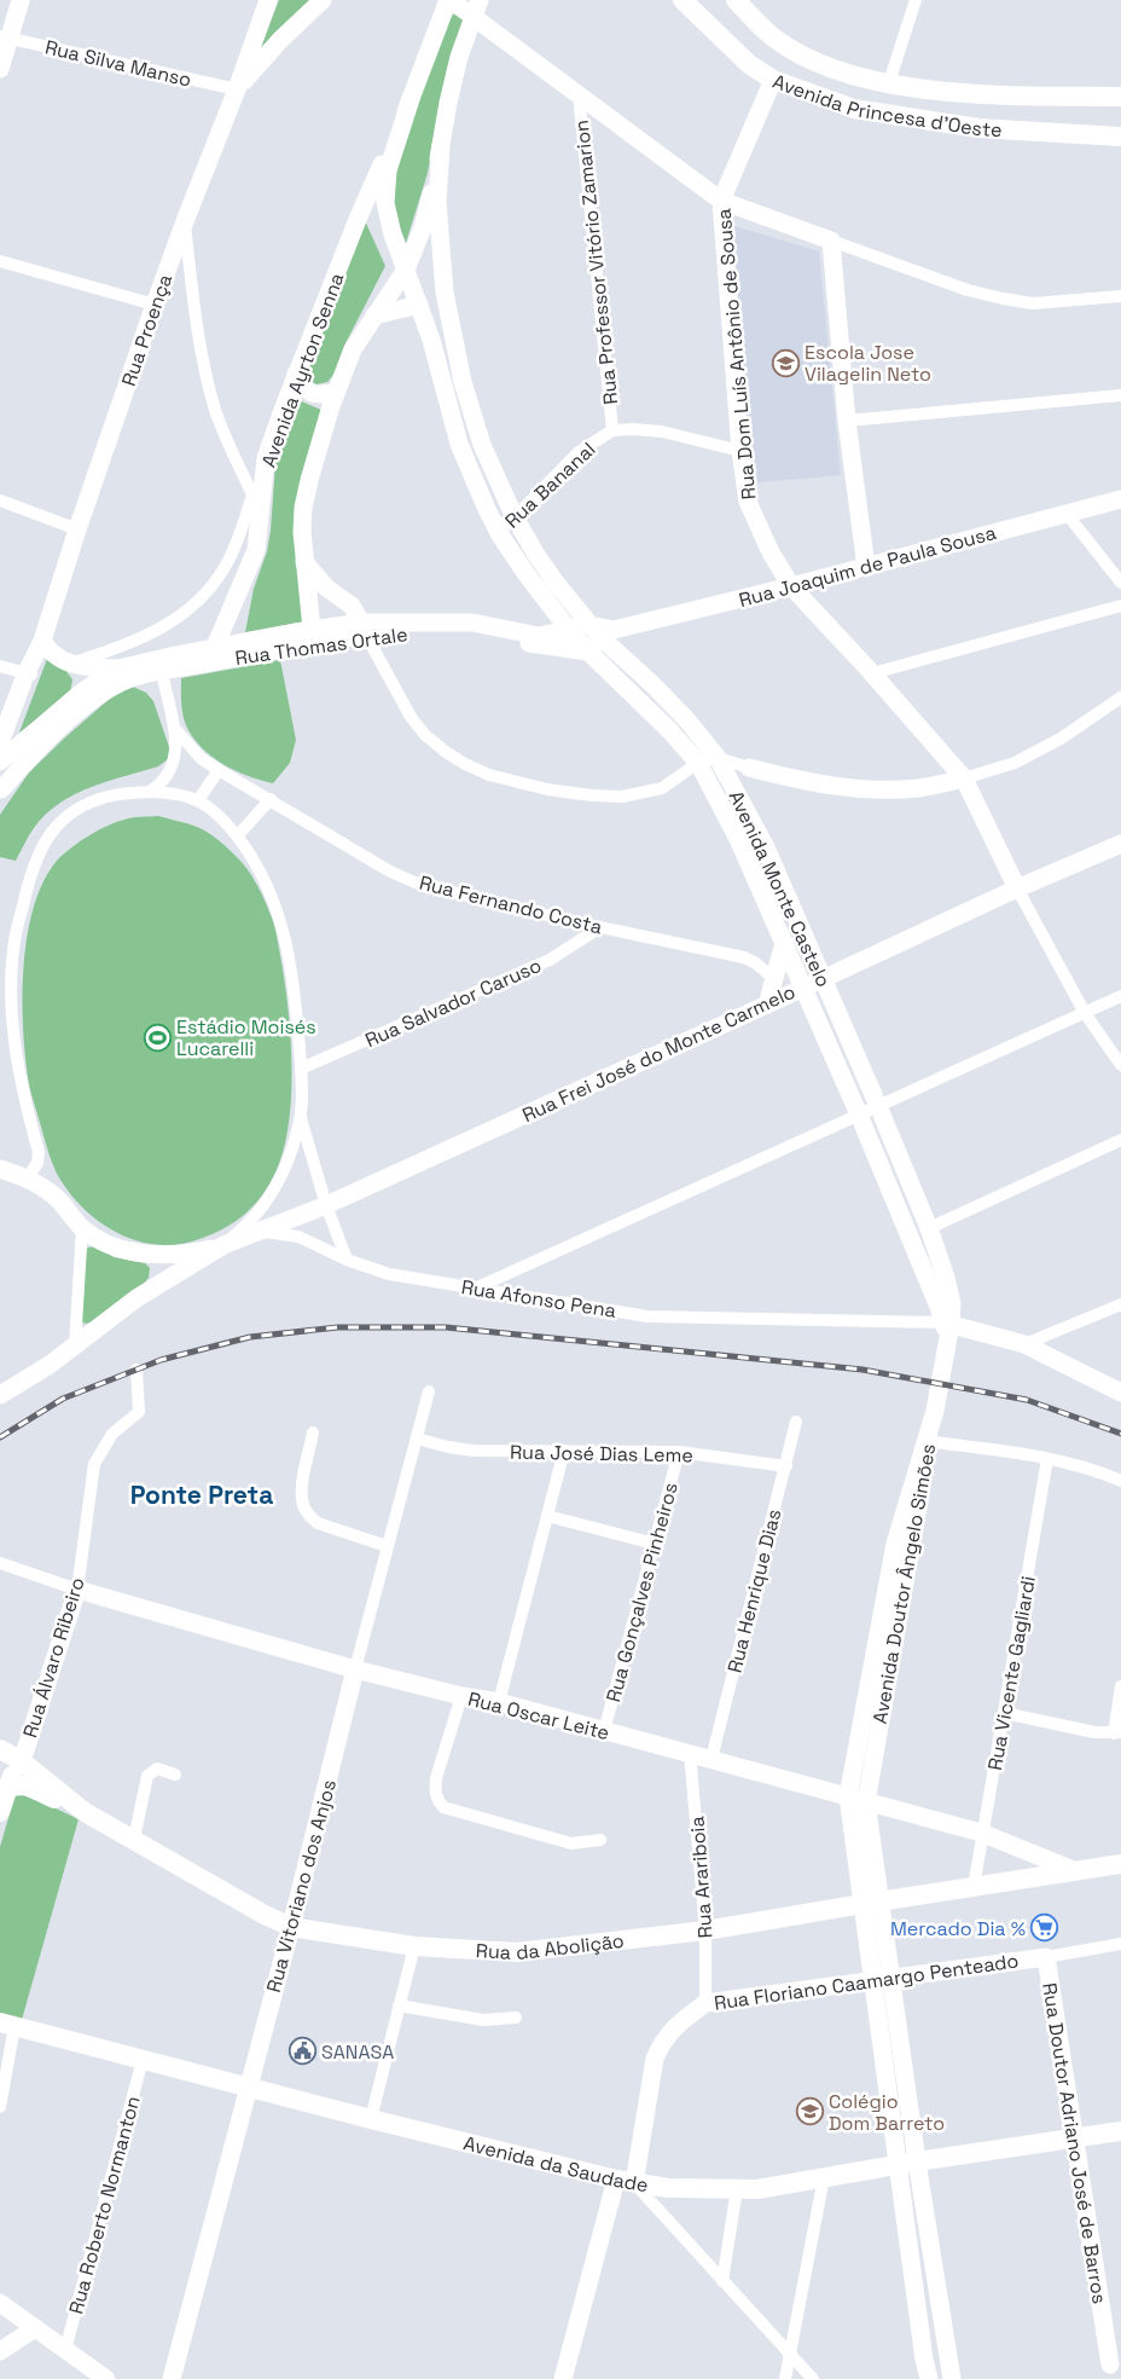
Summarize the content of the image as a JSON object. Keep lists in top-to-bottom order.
{
  "streets": {
    "main road": [
      "Avenida Princesa d'Oeste",
      "Rua Proença",
      "Rua Dom Luís Antônio de Sousa",
      "Avenida Ayrton Senna",
      "Rua Joaquim de Paula Sousa",
      "Rua Thomas Ortale",
      "Avenida Monte Castelo",
      "Rua Frei José do Monte Carmelo",
      "Rua Afonso Pena",
      "Avenida Doutor Ângelo Simões",
      "Rua Álvaro Ribeiro",
      "Rua Oscar Leite",
      "Rua Vitoriano dos Anjos",
      "Rua da Abolição",
      "Rua Floriano Caamargo Penteado",
      "Rua Doutor Adriano José de Barros",
      "Avenida da Saudade"
    ],
    "street": [
      "Rua Silva Manso",
      "Rua Professor Vitório Zamarion",
      "Rua Bananal",
      "Rua Fernando Costa",
      "Rua Salvador Caruso",
      "Rua José Dias Leme",
      "Rua Henrique Dias",
      "Rua Gonçalves Pinheiros",
      "Rua Vicente Gagliardi",
      "Rua Arariboia",
      "Rua Roberto Normanton"
    ]
  },
  "crossings": [
    ["Rua Silva Manso", "Rua Proença"],
    ["Avenida Princesa d'Oeste", "Rua Dom Luís Antônio de Sousa"],
    ["Rua Professor Vitório Zamarion", "Rua Bananal"],
    ["Rua Proença", "Rua Thomas Ortale"],
    ["Rua Dom Luís Antônio de Sousa", "Rua Bananal"],
    ["Rua Dom Luís Antônio de Sousa", "Rua Joaquim de Paula Sousa"],
    ["Rua Dom Luís Antônio de Sousa", "Rua Frei José do Monte Carmelo"],
    ["Avenida Ayrton Senna", "Rua Thomas Ortale"],
    ["Avenida Ayrton Senna", "Avenida Monte Castelo"],
    ["Rua Bananal", "Avenida Monte Castelo"],
    ["Rua Joaquim de Paula Sousa", "Avenida Monte Castelo"],
    ["Rua Thomas Ortale", "Avenida Monte Castelo"],
    ["Rua Thomas Ortale", "Rua Fernando Costa"],
    ["Avenida Monte Castelo", "Rua Frei José do Monte Carmelo"],
    ["Avenida Monte Castelo", "Rua Afonso Pena"],
    ["Avenida Monte Castelo", "Avenida Doutor Ângelo Simões"],
    ["Rua Fernando Costa", "Rua Salvador Caruso"],
    ["Rua Frei José do Monte Carmelo", "Rua Afonso Pena"],
    ["Rua José Dias Leme", "Rua Henrique Dias"],
    ["Rua José Dias Leme", "Rua Gonçalves Pinheiros"],
    ["Rua José Dias Leme", "Rua Vitoriano dos Anjos"],
    ["Avenida Doutor Ângelo Simões", "Rua Oscar Leite"],
    ["Avenida Doutor Ângelo Simões", "Rua da Abolição"],
    ["Avenida Doutor Ângelo Simões", "Rua Floriano Caamargo Penteado"],
    ["Avenida Doutor Ângelo Simões", "Avenida da Saudade"],
    ["Rua Henrique Dias", "Rua Oscar Leite"],
    ["Rua Gonçalves Pinheiros", "Rua Oscar Leite"],
    ["Rua Álvaro Ribeiro", "Rua Oscar Leite"],
    ["Rua Álvaro Ribeiro", "Rua da Abolição"],
    ["Rua Vicente Gagliardi", "Rua Oscar Leite"],
    ["Rua Vicente Gagliardi", "Rua da Abolição"],
    ["Rua Oscar Leite", "Rua Arariboia"],
    ["Rua Oscar Leite", "Rua Vitoriano dos Anjos"],
    ["Rua Oscar Leite", "Rua da Abolição"],
    ["Rua Arariboia", "Rua da Abolição"],
    ["Rua Arariboia", "Rua Floriano Caamargo Penteado"],
    ["Rua Vitoriano dos Anjos", "Rua da Abolição"],
    ["Rua Vitoriano dos Anjos", "Avenida da Saudade"],
    ["Rua Floriano Caamargo Penteado", "Rua Doutor Adriano José de Barros"],
    ["Rua Floriano Caamargo Penteado", "Avenida da Saudade"],
    ["Rua Doutor Adriano José de Barros", "Avenida da Saudade"],
    ["Avenida da Saudade", "Rua Roberto Normanton"]
  ],
  "districts": ["Ponte Preta"],
  "places": {
    "school or university": ["Escola Jose Vilagelin Neto", "Colégio Dom Barreto"],
    "sports": ["Estádio Moisés Lucarelli"],
    "supermarket": ["Mercado Dia %"],
    "public building": ["SANASA"]
  }
}
